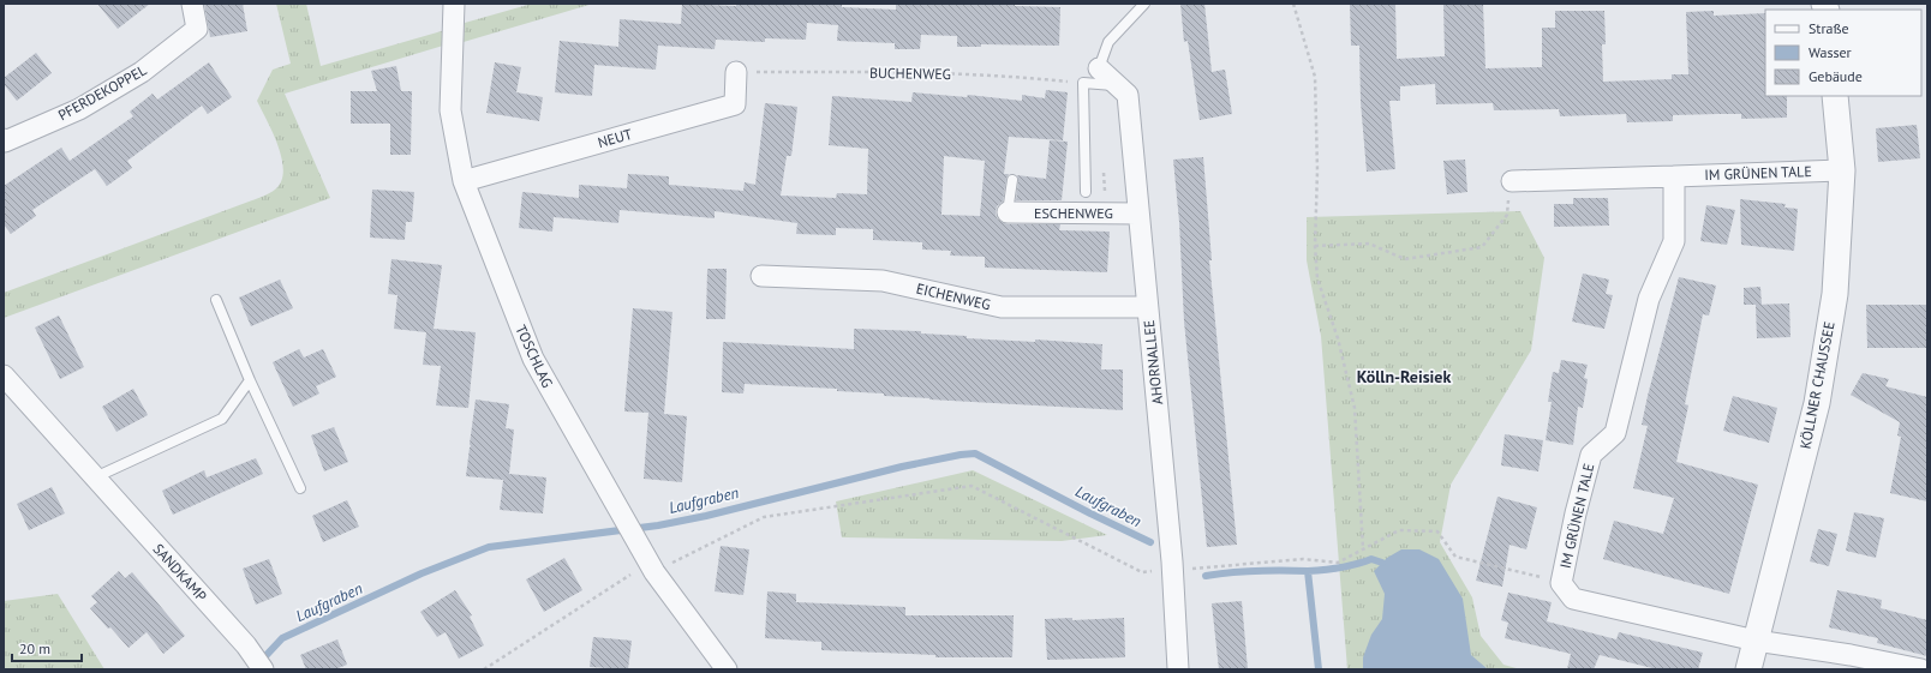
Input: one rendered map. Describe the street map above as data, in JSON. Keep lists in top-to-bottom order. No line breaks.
{"streets":{"street":["PFERDEKOPPEL","NEUT","IM GRÜNEN TALE","ESCHENWEG","EICHENWEG","TOSCHLAG","AHORNALLEE","KÖLLNER CHAUSSEE","SANDKAMP"],"path":["BUCHENWEG"]},"crossings":[["BUCHENWEG","NEUT"],["NEUT","TOSCHLAG"],["IM GRÜNEN TALE","KÖLLNER CHAUSSEE"],["ESCHENWEG","AHORNALLEE"],["EICHENWEG","AHORNALLEE"]],"districts":["Kölln-Reisiek"],"water":["Laufgraben"],"legend":["Straße","Wasser","Gebäude"],"scale_bar":"20 m"}
